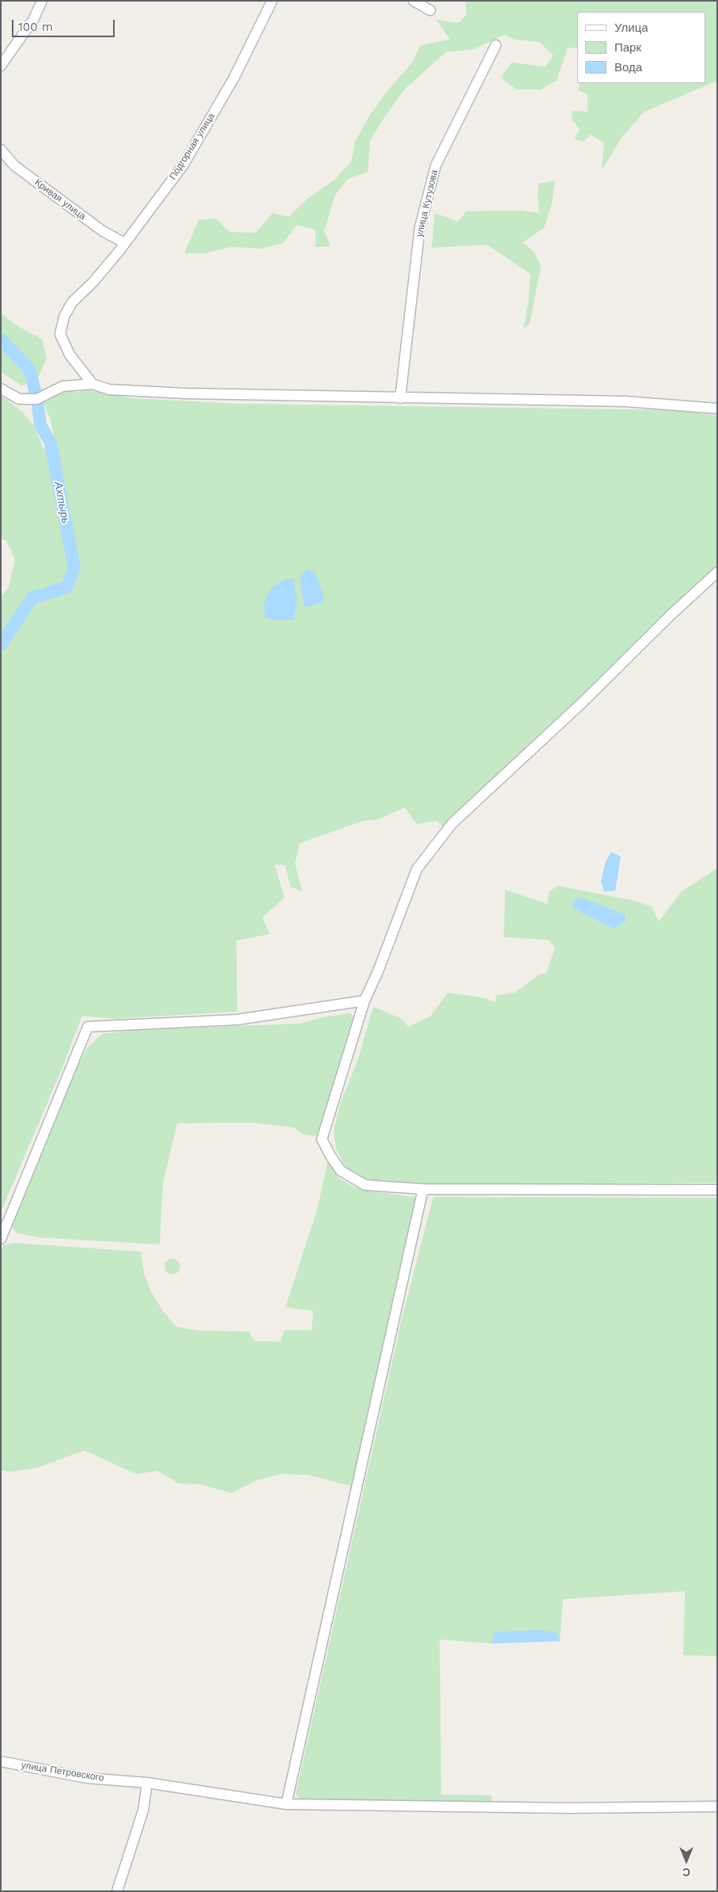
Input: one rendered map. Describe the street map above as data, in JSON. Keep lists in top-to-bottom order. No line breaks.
{"streets":{"street":["Подгорная улица","Кривая улица","улица Кутузова","улица Петровского"]},"crossings":[["Подгорная улица","Кривая улица"]],"water":["Ахтырь"],"legend":["Улица","Парк","Вода"],"scale_bar":"100 m","north":"bottom"}
